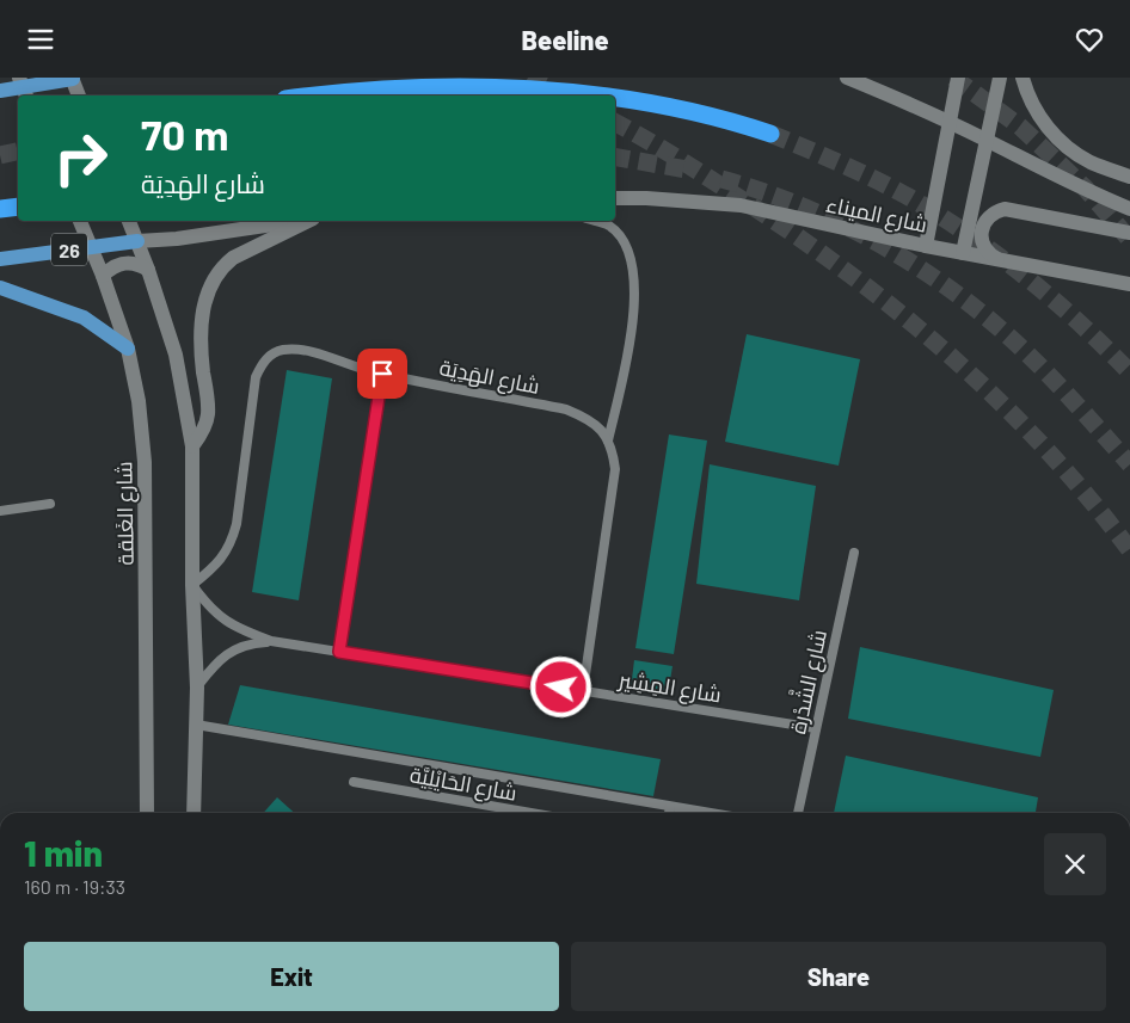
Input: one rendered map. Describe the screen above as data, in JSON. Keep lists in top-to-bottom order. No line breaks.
{"streets":{"main road":["26"],"street":["شارع الميناء","شارع الغَلقة"],"lane":["شارع الهَدِيَة","شارع الشَّدْرة","شارع المِشِير","شارع الحَايْلِيَّة"]},"crossings":[["26","شارع الغَلقة"],["شارع الهَدِيَة","شارع المِشِير"],["شارع الشَّدْرة","شارع المِشِير"]],"page":{"header":"Beeline","turn":["70 m","شارع الهَدِيَة"],"heading":["1 min","160 m · 19:33"],"buttons":["Exit","Share"]}}
